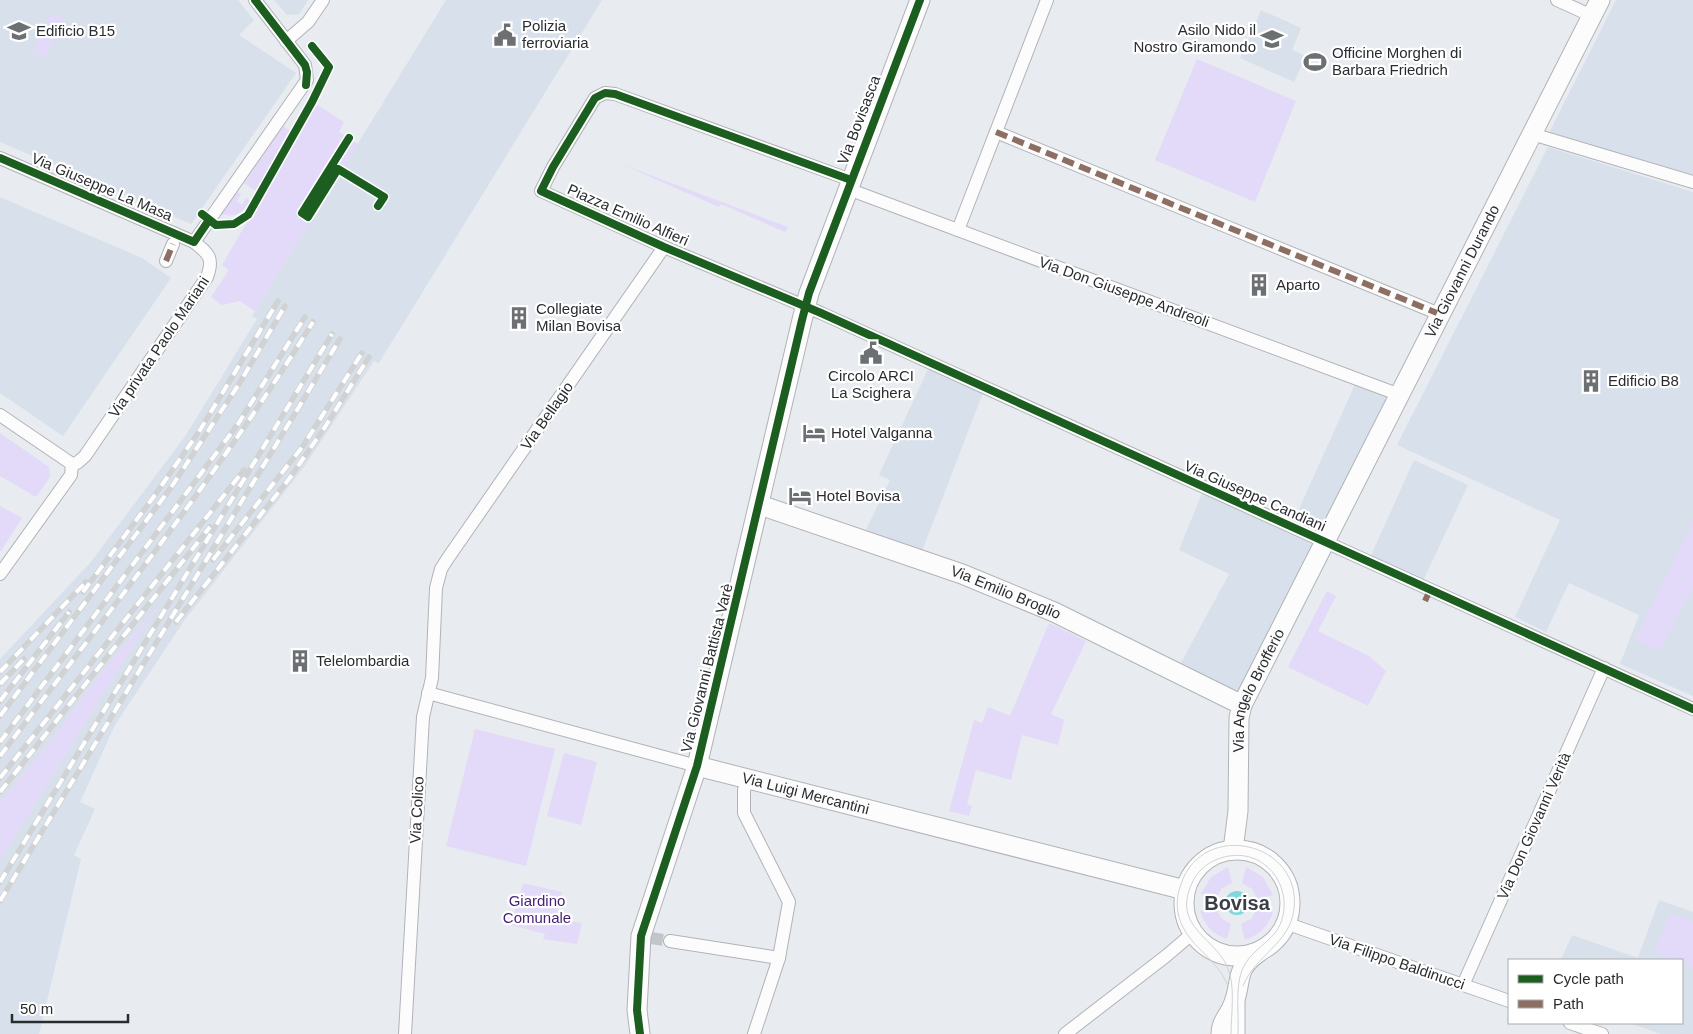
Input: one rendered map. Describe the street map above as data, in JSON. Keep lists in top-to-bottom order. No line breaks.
{"streets":{"street":["Via Bovisasca","Via Giuseppe La Masa","Piazza Emilio Alfieri","Via Giovanni Durando","Via Don Giuseppe Andreoli","Via privata Paolo Mariani","Via Bellagio","Via Giuseppe Candiani","Via Emilio Broglio","Via Giovanni Battista Varè","Via Angelo Brofferio","Via Luigi Mercantini","Via Colico","Via Don Giovanni Verità","Via Filippo Baldinucci"]},"crossings":[["Via Bovisasca","Piazza Emilio Alfieri"],["Via Bovisasca","Via Don Giuseppe Andreoli"],["Via Bovisasca","Via Giuseppe Candiani"],["Via Bovisasca","Via Giovanni Battista Varè"],["Via Giuseppe La Masa","Via privata Paolo Mariani"],["Piazza Emilio Alfieri","Via Don Giuseppe Andreoli"],["Piazza Emilio Alfieri","Via Bellagio"],["Piazza Emilio Alfieri","Via Giuseppe Candiani"],["Piazza Emilio Alfieri","Via Giovanni Battista Varè"],["Via Giovanni Durando","Via Don Giuseppe Andreoli"],["Via Giovanni Durando","Via Giuseppe Candiani"],["Via Giovanni Durando","Via Angelo Brofferio"],["Via Bellagio","Via Colico"],["Via Giuseppe Candiani","Via Giovanni Battista Varè"],["Via Giuseppe Candiani","Via Angelo Brofferio"],["Via Giuseppe Candiani","Via Don Giovanni Verità"],["Via Emilio Broglio","Via Giovanni Battista Varè"],["Via Emilio Broglio","Via Angelo Brofferio"],["Via Giovanni Battista Varè","Via Luigi Mercantini"],["Via Angelo Brofferio","Via Luigi Mercantini"],["Via Angelo Brofferio","Via Filippo Baldinucci"],["Via Luigi Mercantini","Via Colico"],["Via Luigi Mercantini","Via Filippo Baldinucci"],["Via Don Giovanni Verità","Via Filippo Baldinucci"]],"districts":["Bovisa"],"parks":["Giardino Comunale"],"places":{"school or university":["Edificio B15","Asilo Nido il Nostro Giramondo"],"public building":["Polizia ferroviaria","Circolo ARCI La Scighera"],"sports":["Officine Morghen di Barbara Friedrich"],"building":["Aparto","Collegiate Milan Bovisa","Edificio B8","Telelombardia"],"hotel":["Hotel Valganna","Hotel Bovisa"]},"legend":["Cycle path","Path"],"scale_bar":"50 m"}
